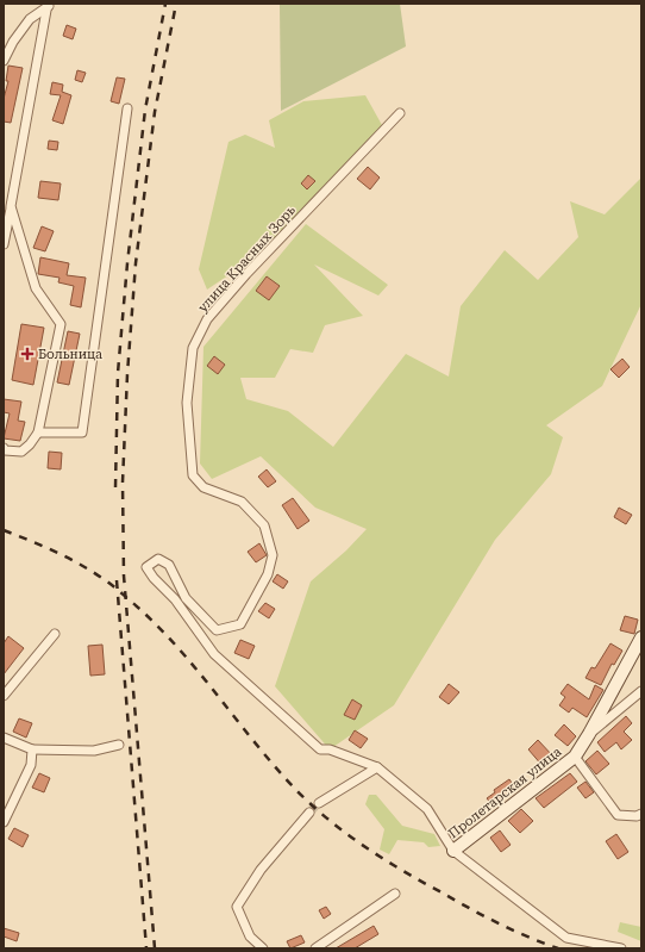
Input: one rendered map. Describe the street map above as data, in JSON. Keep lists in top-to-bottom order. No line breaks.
{"streets":{"street":["улица Красных Зорь","Пролетарская улица"]},"places":{"health":["Больница"]}}
